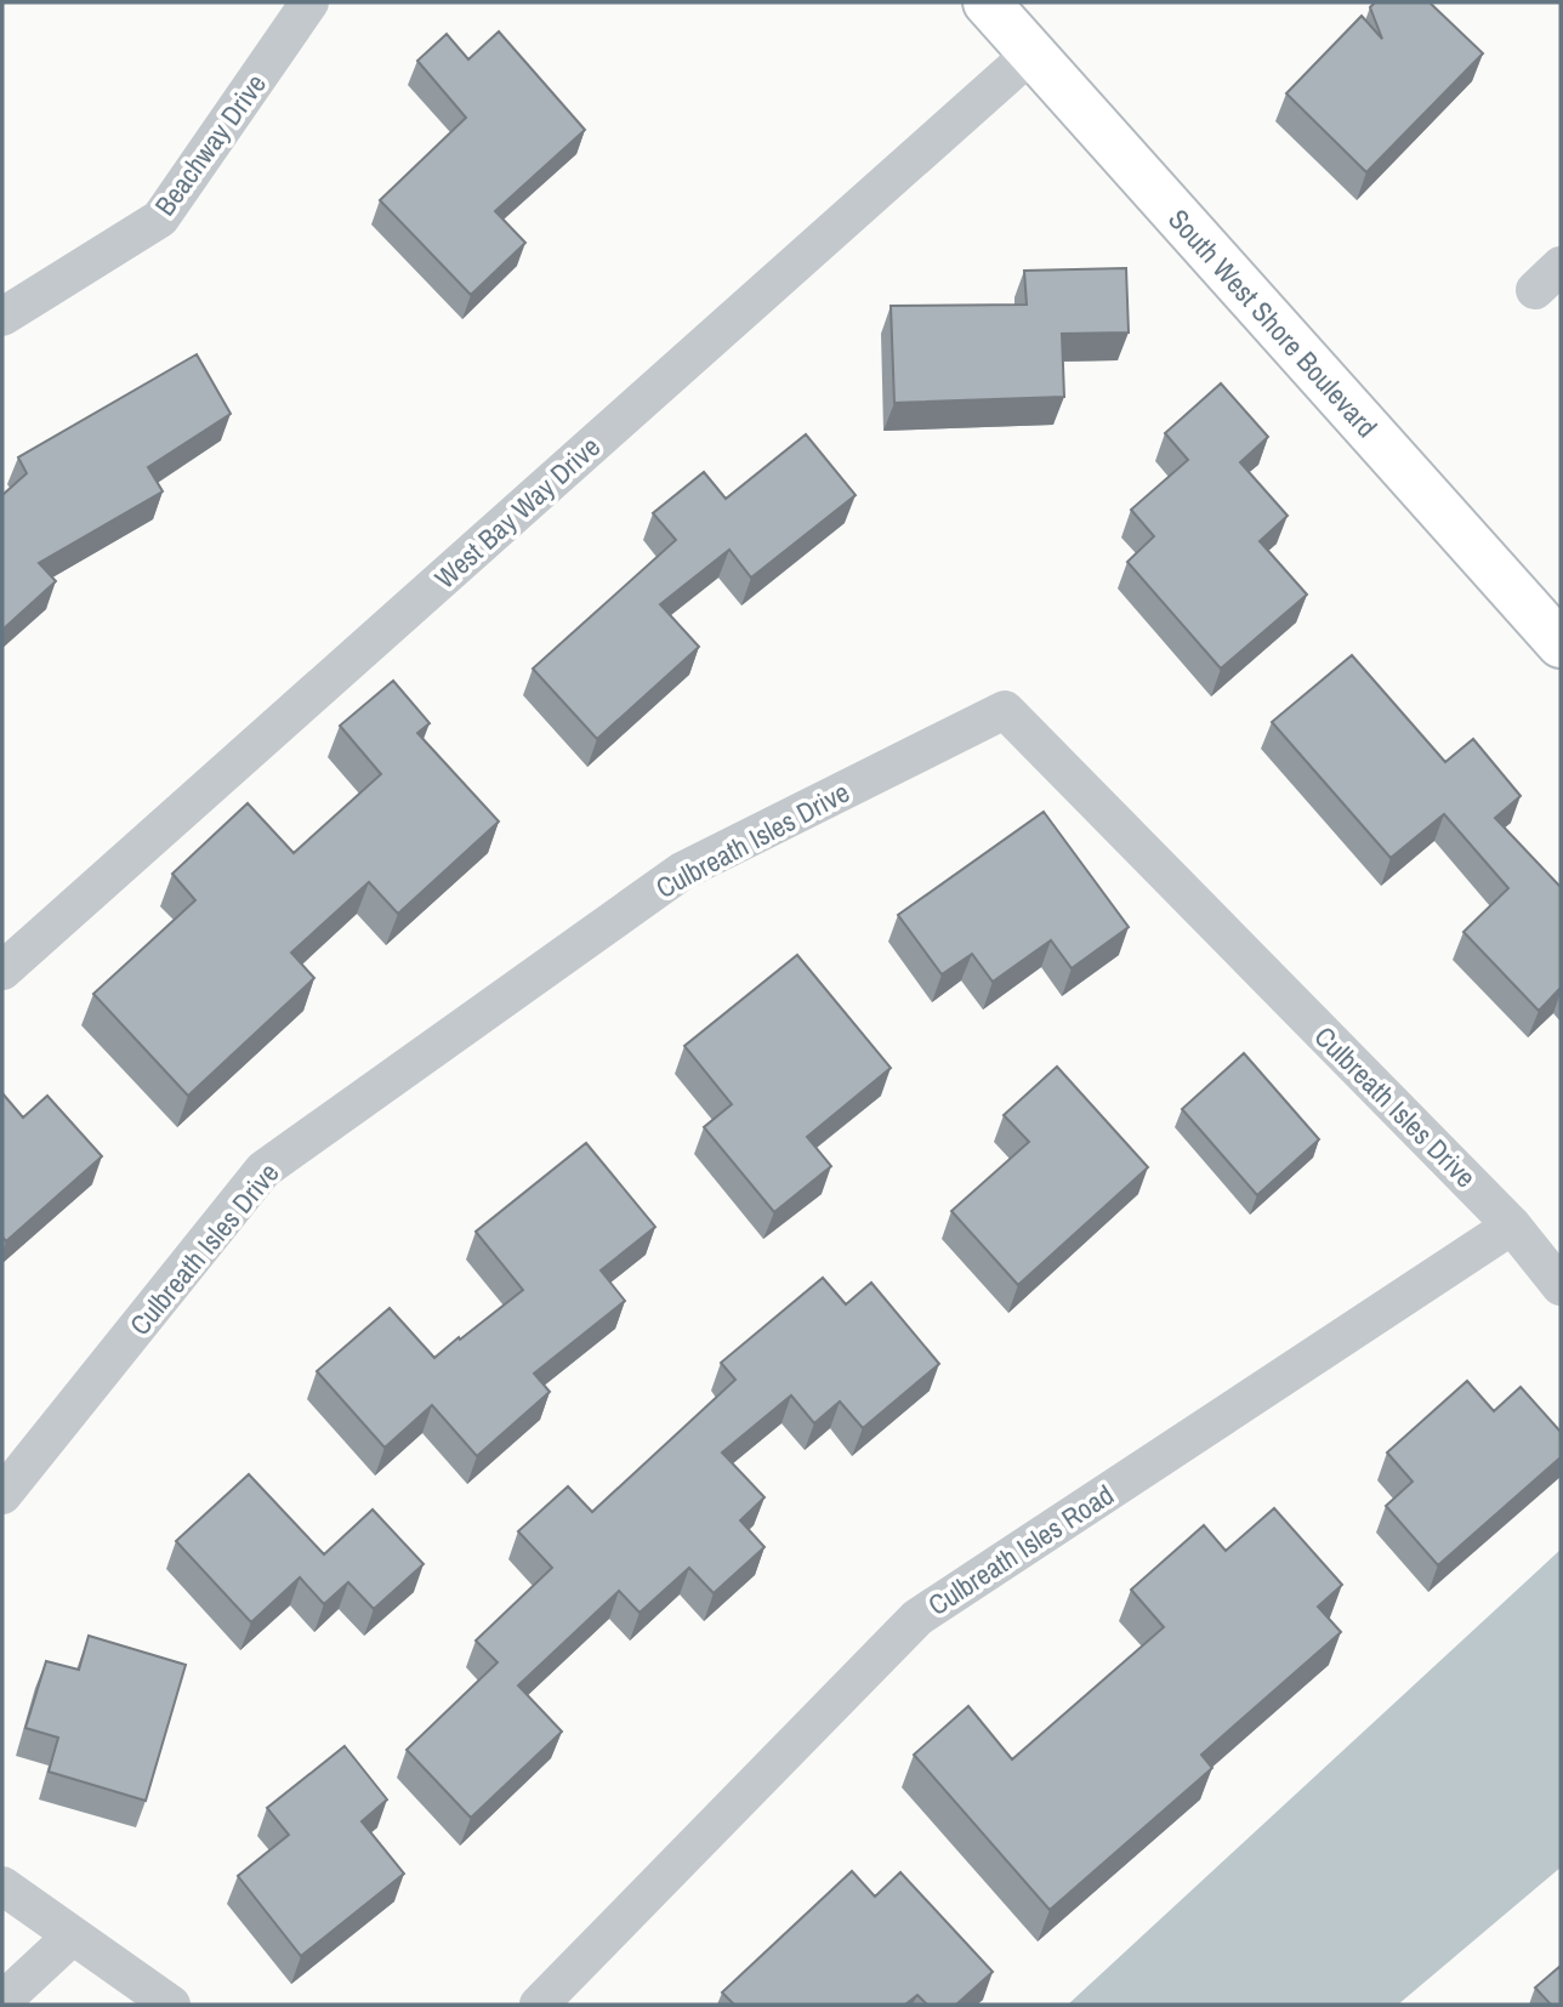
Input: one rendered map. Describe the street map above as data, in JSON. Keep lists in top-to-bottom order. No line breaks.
{"streets":{"street":["Beachway Drive","South West Shore Boulevard","West Bay Way Drive","Culbreath Isles Drive","Culbreath Isles Road"]},"crossings":[["South West Shore Boulevard","West Bay Way Drive"],["Culbreath Isles Drive","Culbreath Isles Road"]]}
